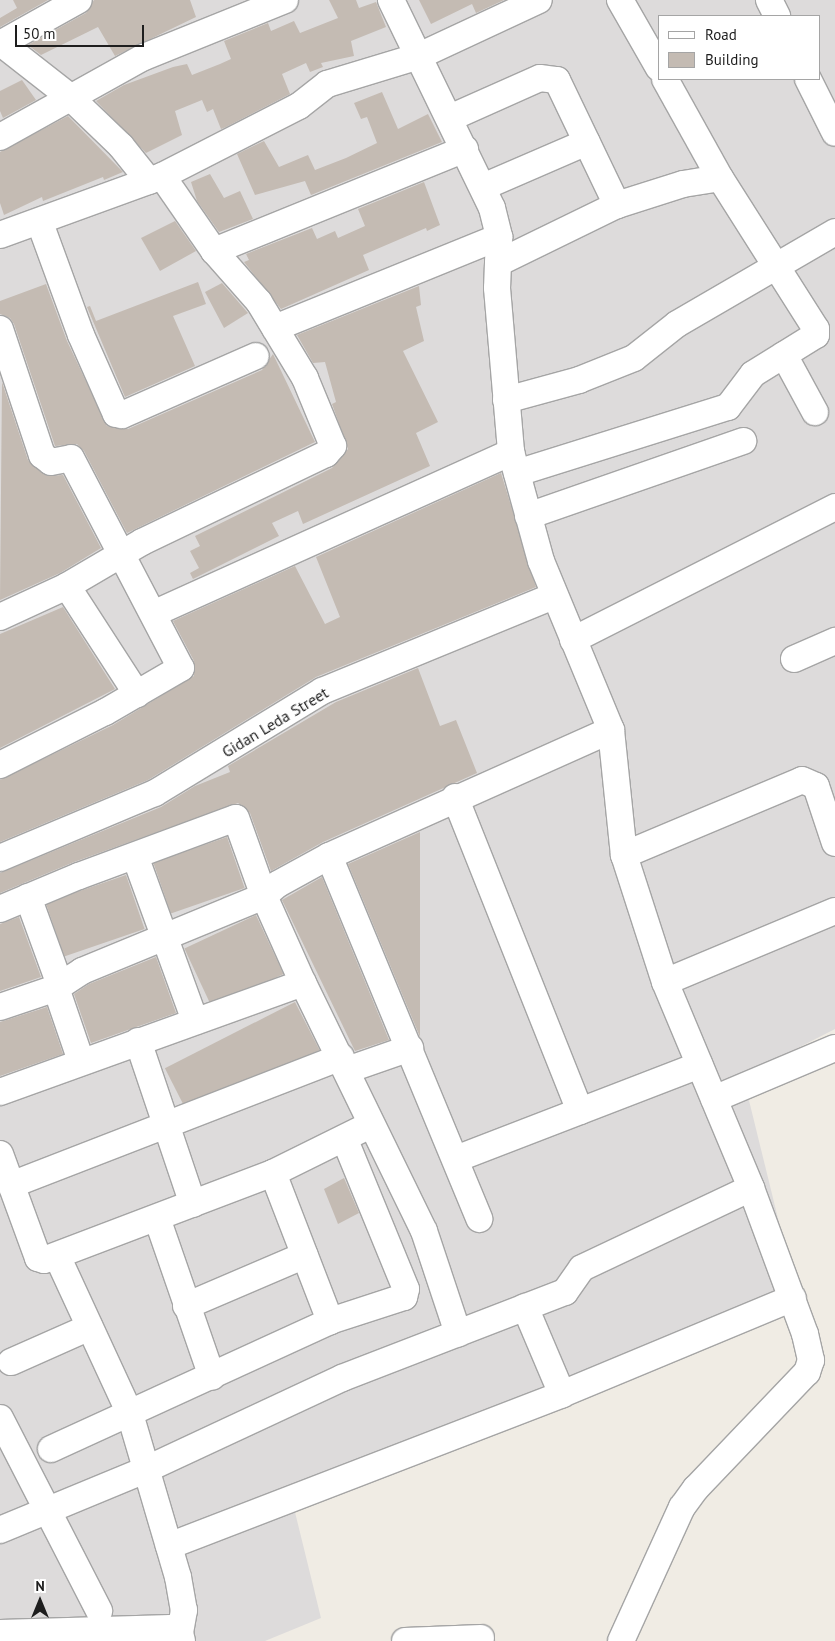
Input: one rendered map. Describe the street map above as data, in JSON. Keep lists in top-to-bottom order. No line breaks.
{"streets":{"street":["Gidan Leda Street"]},"legend":["Road","Building"],"scale_bar":"50 m","north":"top"}
